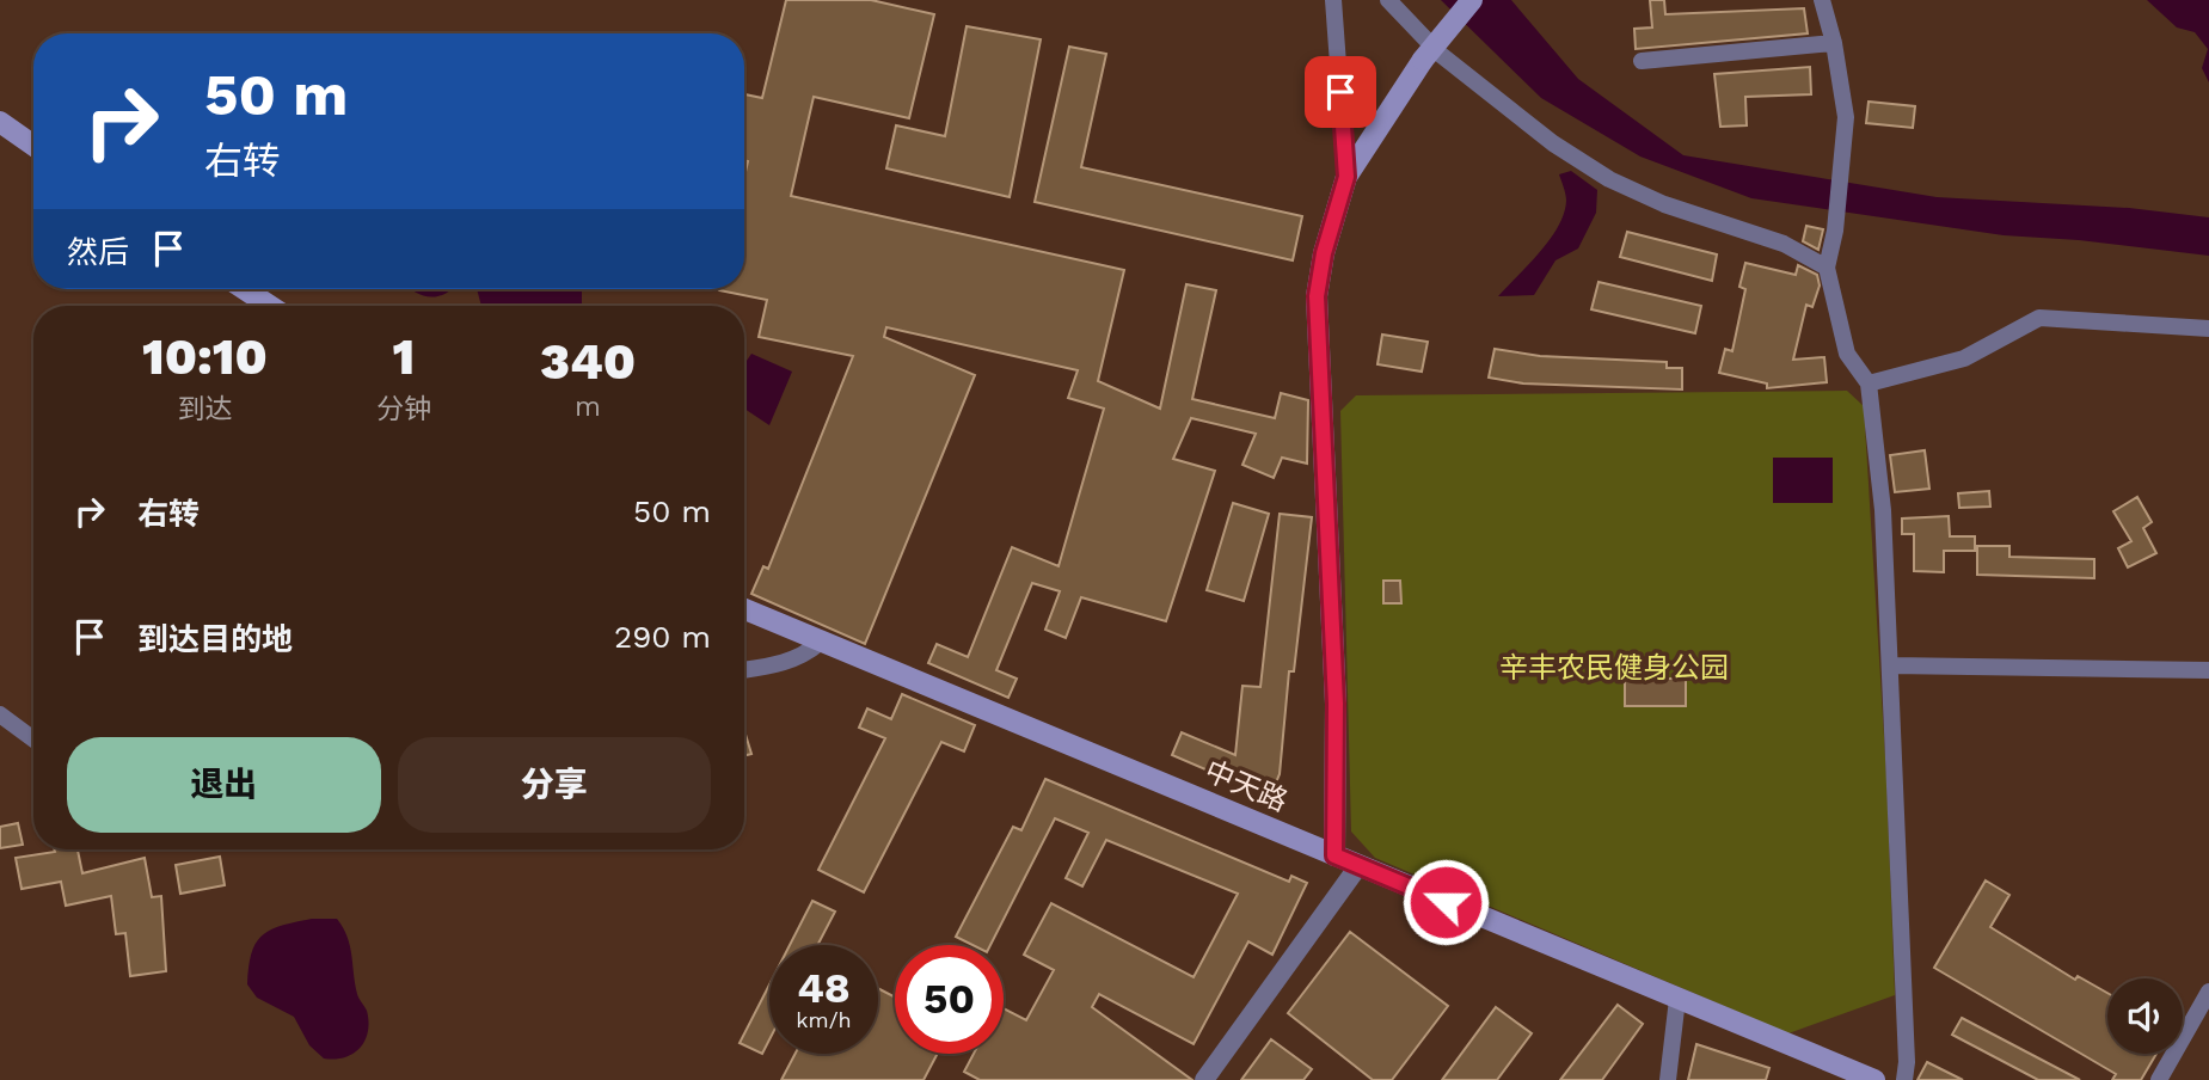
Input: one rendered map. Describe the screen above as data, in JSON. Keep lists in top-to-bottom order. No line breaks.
{"streets":{"main road":["中天路"]},"parks":["辛丰农民健身公园"],"page":{"turn":["50 m","右转"],"then":"然后","eta":["10:10","到达","1","分钟","340","m"],"list":[{"name":"右转","value":"50 m"},{"name":"到达目的地","value":"290 m"}],"buttons":["退出","分享"],"speed":"48 km/h","limit":"50"}}
